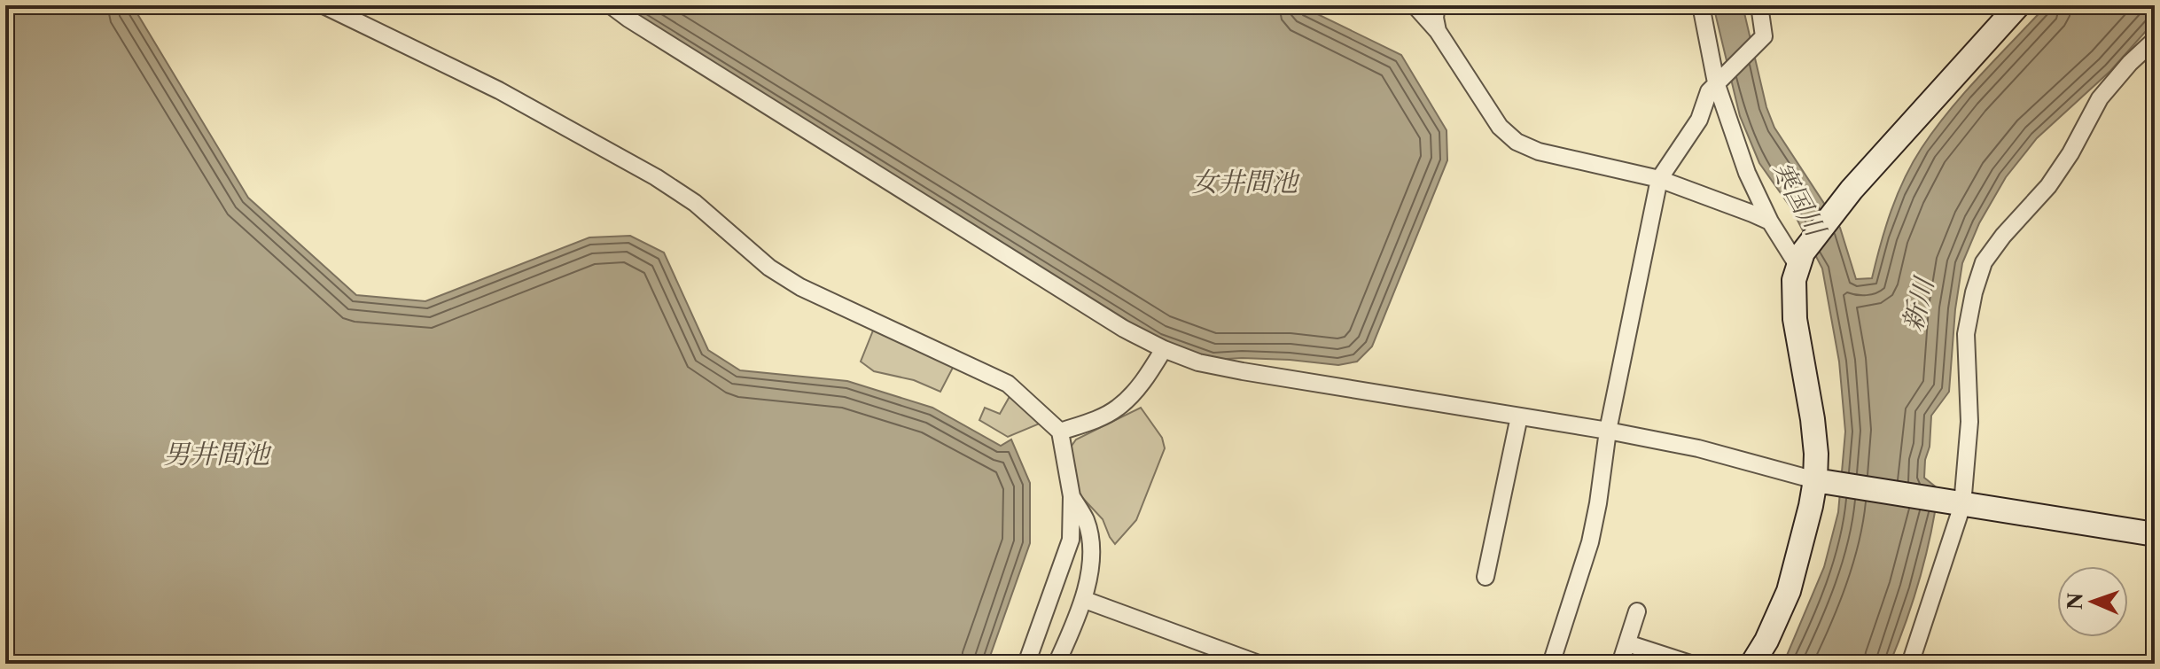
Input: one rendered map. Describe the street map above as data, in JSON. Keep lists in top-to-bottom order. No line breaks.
{"water":["女井間池","寒国川","新川","男井間池"],"north":"left"}
